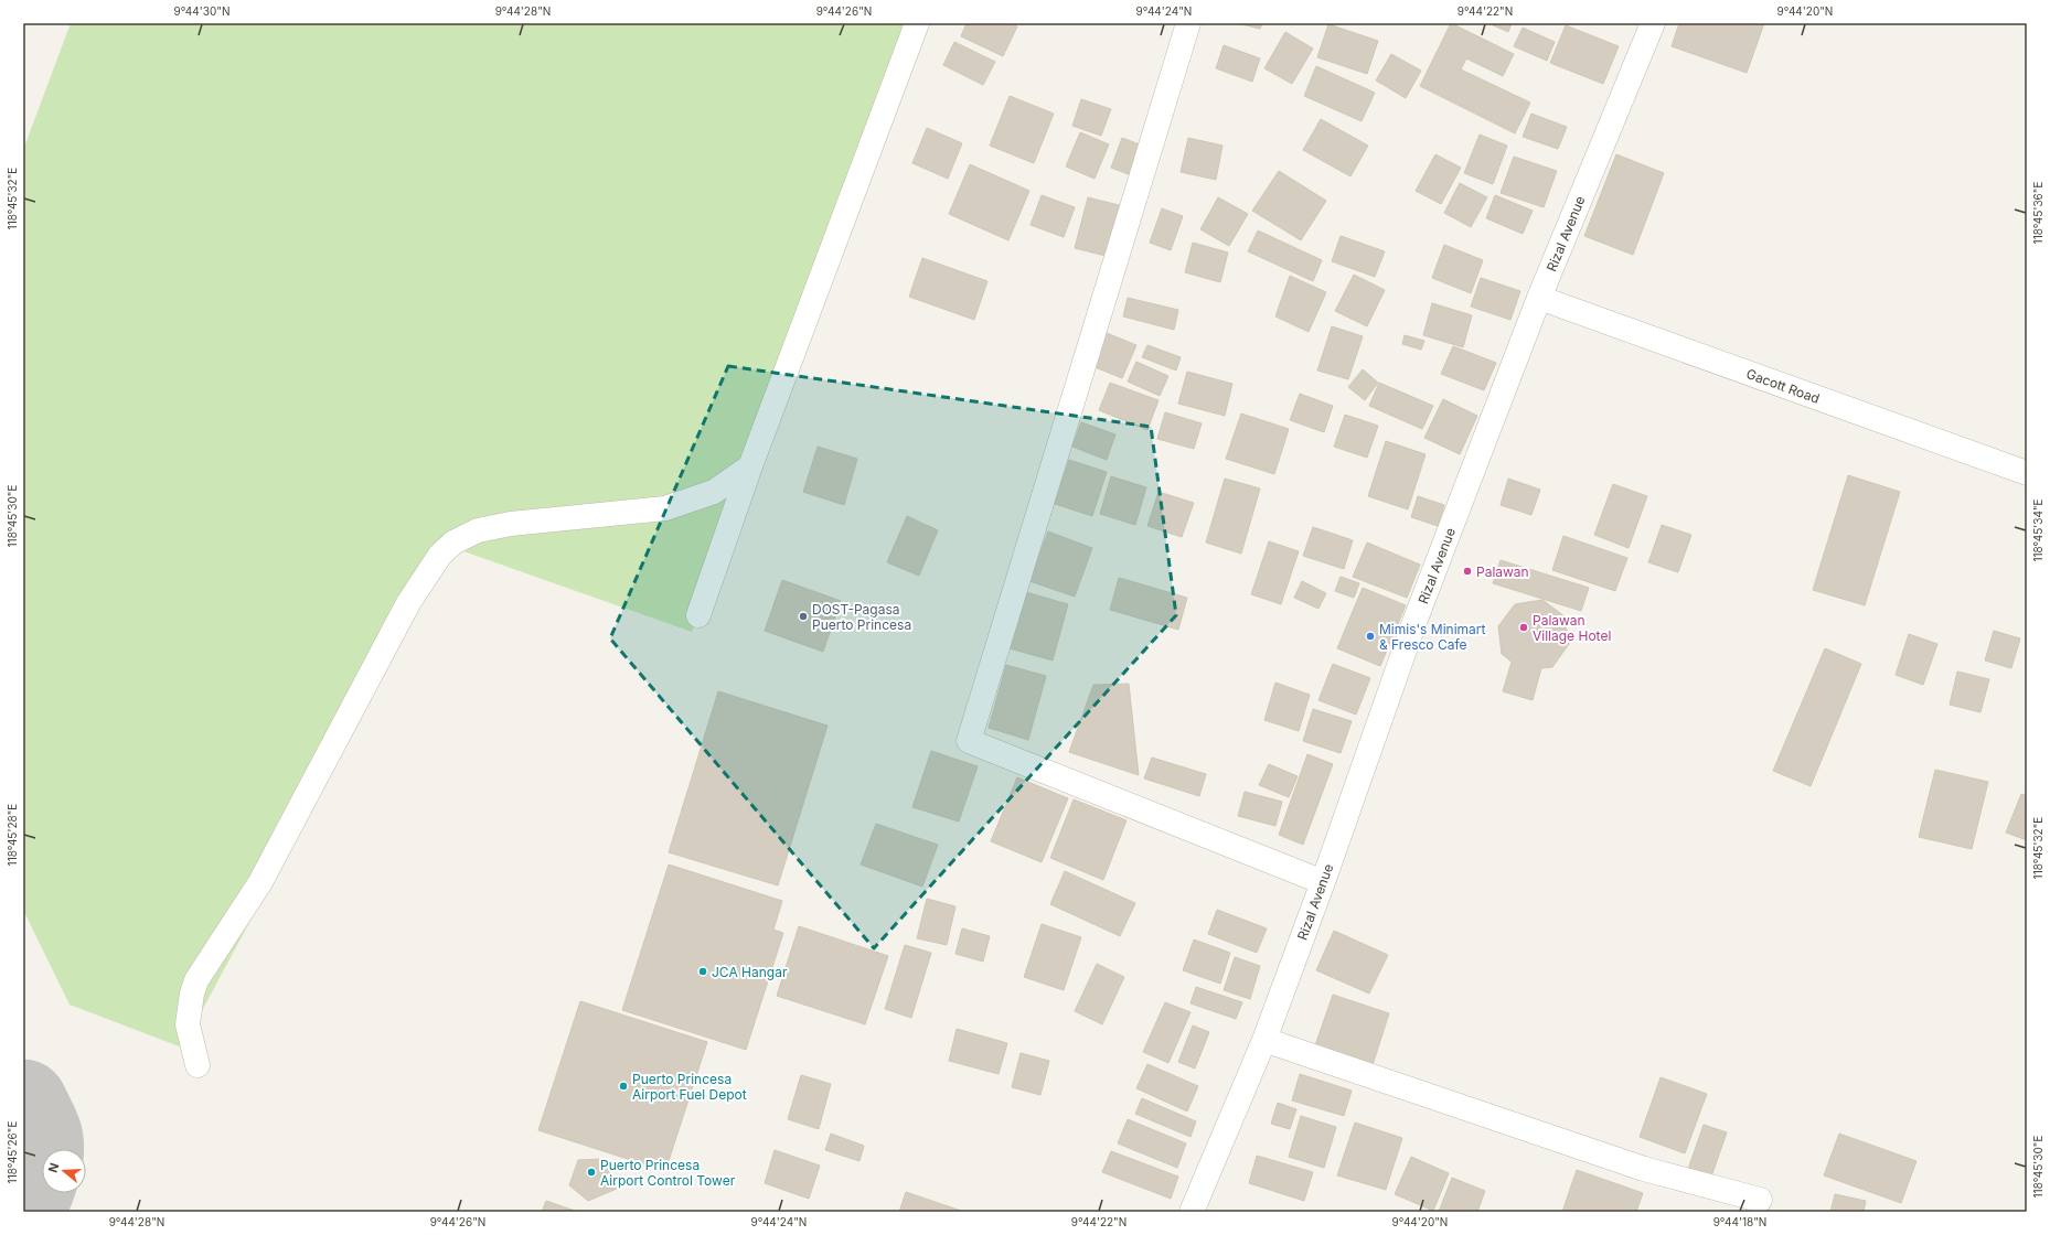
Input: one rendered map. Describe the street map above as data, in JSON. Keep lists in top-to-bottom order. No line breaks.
{"streets":{"street":["Rizal Avenue","Gacott Road"]},"crossings":[["Rizal Avenue","Gacott Road"]],"places":["Palawan","DOST-Pagasa Puerto Princesa","Palawan Village Hotel","Mimis's Minimart & Fresco Cafe","JCA Hangar","Puerto Princesa Airport Fuel Depot","Puerto Princesa Airport Control Tower"],"north":"left","coordinates":["9°44'30\"N","9°44'28\"N","9°44'26\"N","9°44'24\"N","9°44'22\"N","9°44'20\"N","118°45'32\"E","118°45'36\"E","118°45'30\"E","118°45'34\"E","118°45'28\"E","118°45'26\"E","9°44'18\"N"]}
